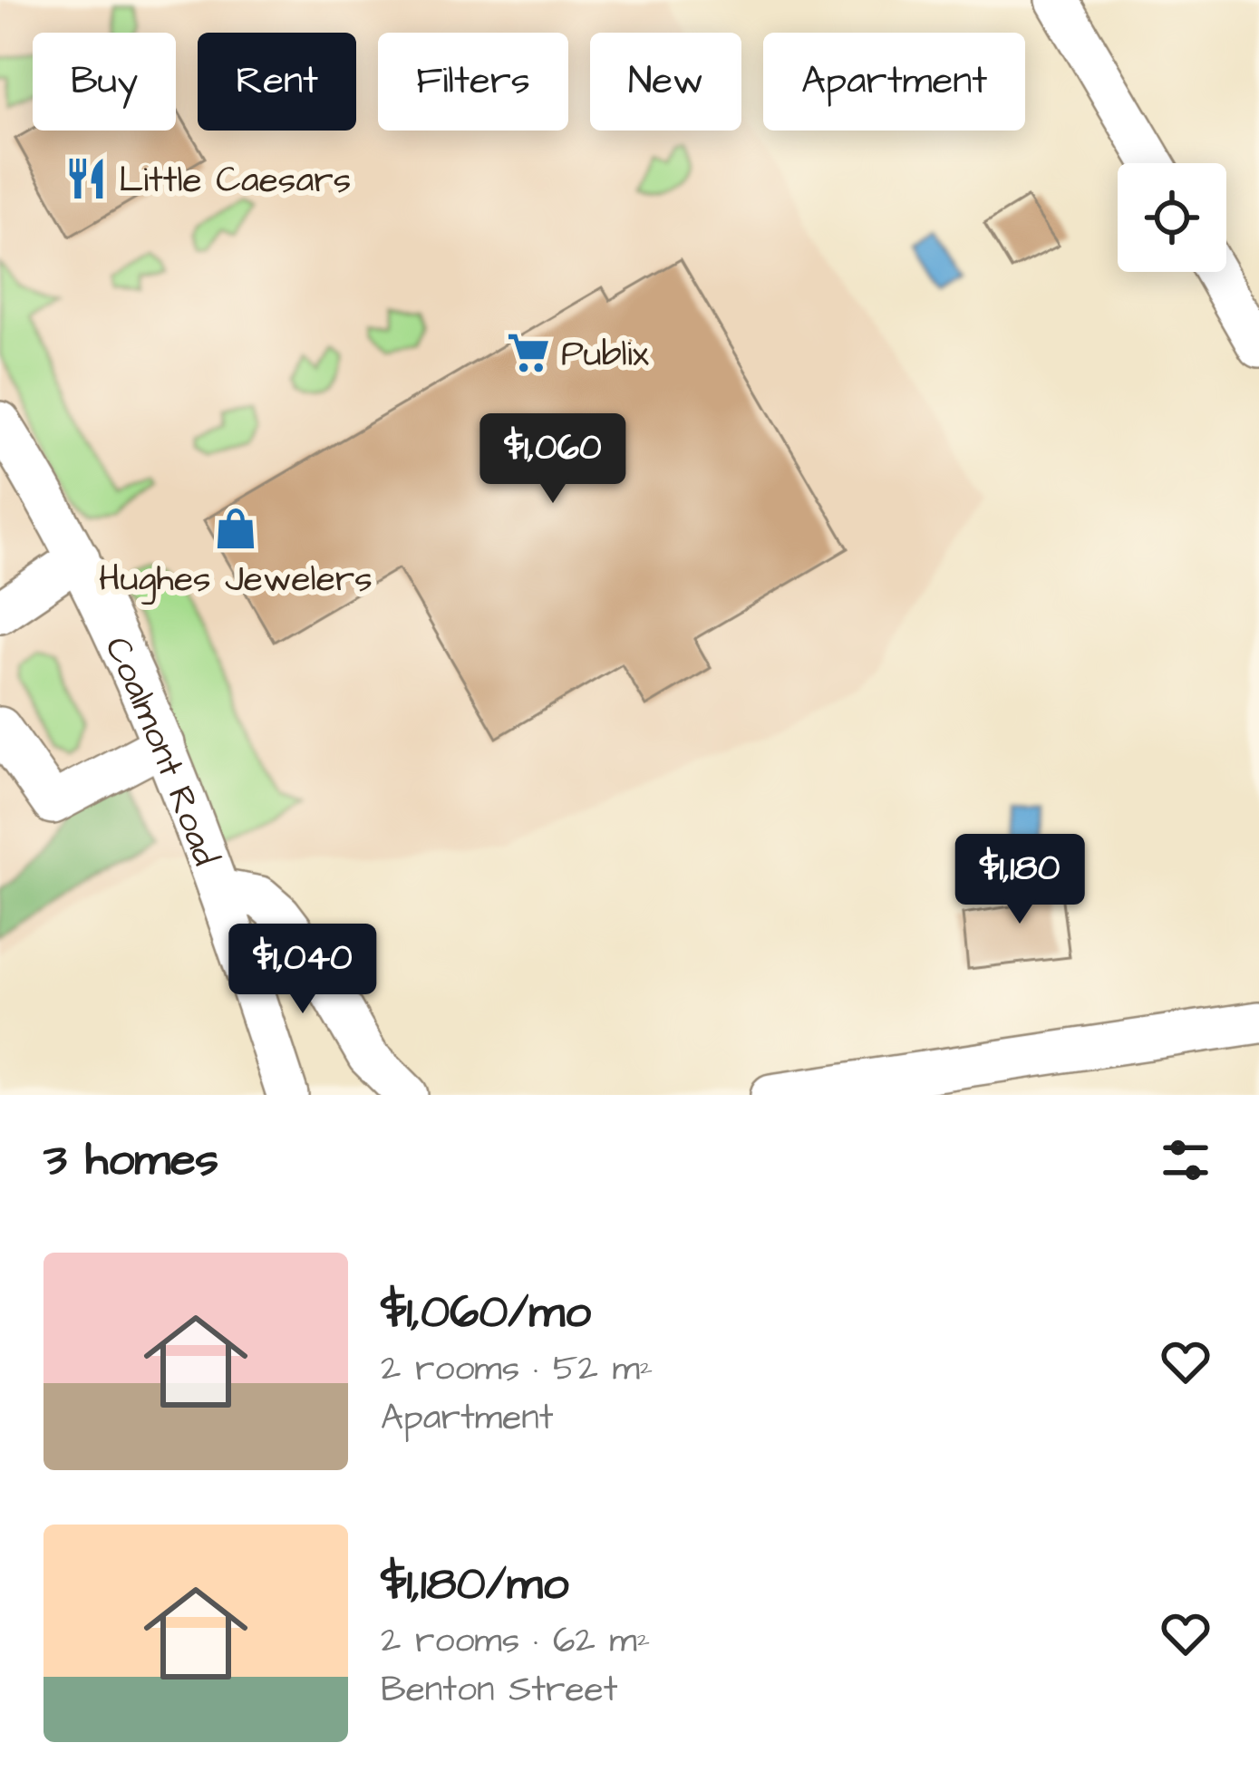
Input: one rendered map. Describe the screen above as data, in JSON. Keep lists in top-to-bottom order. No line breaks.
{"streets":{"street":["Coalmont Road"]},"places":{"restaurant":["Little Caesars"],"supermarket":["Publix"],"shop":["Hughes Jewelers"]},"page":{"chip":["Buy","Rent","Filters","New","Apartment"],"price":["$1,060","$1,180","$1,040"],"heading":"3 homes","list":[{"name":"$1,060/mo","note":"2 rooms · 52 m² · Apartment"},{"name":"$1,180/mo","note":"2 rooms · 62 m² · Benton Street"}]}}
